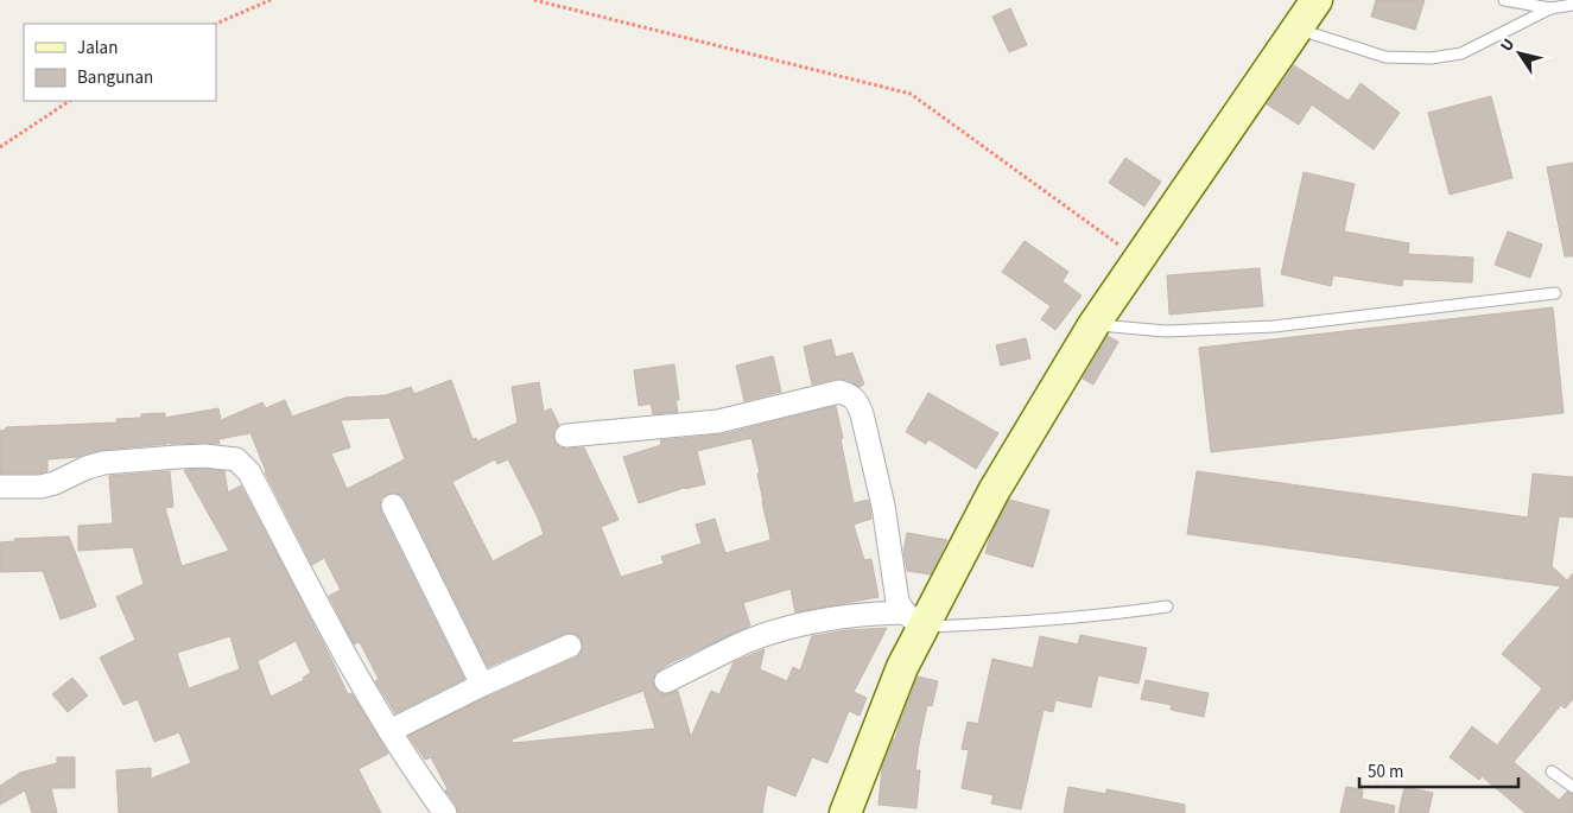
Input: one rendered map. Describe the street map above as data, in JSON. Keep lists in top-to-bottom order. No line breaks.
{"legend":["Jalan","Bangunan"],"scale_bar":"50 m","north":"top left"}
